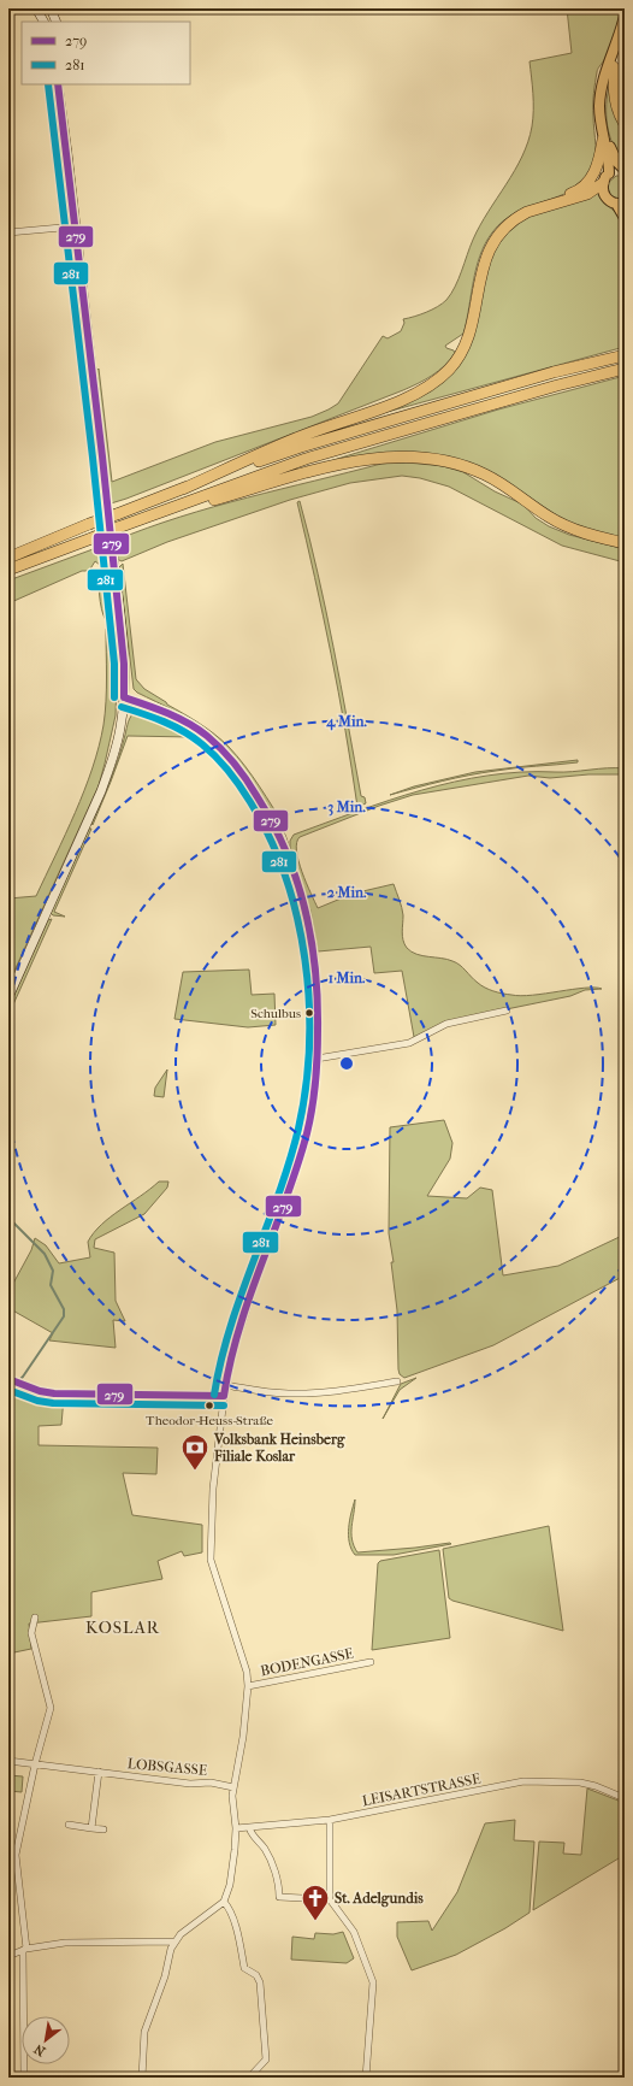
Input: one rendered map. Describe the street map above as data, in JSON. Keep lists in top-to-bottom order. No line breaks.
{"streets":{"street":["BODENGASSE","LOBSGASSE","LEISARTSTRASSE"]},"districts":["KOSLAR"],"places":{"other":["Schulbus","Theodor-Heuss-Straße"],"bank":["Volksbank Heinsberg Filiale Koslar"],"church":["St. Adelgundis"]},"lines":["transit line 279","transit line 281"],"legend":["279","281"],"north":"bottom left","rings":["4 Min.","3 Min.","2 Min.","1 Min."]}
